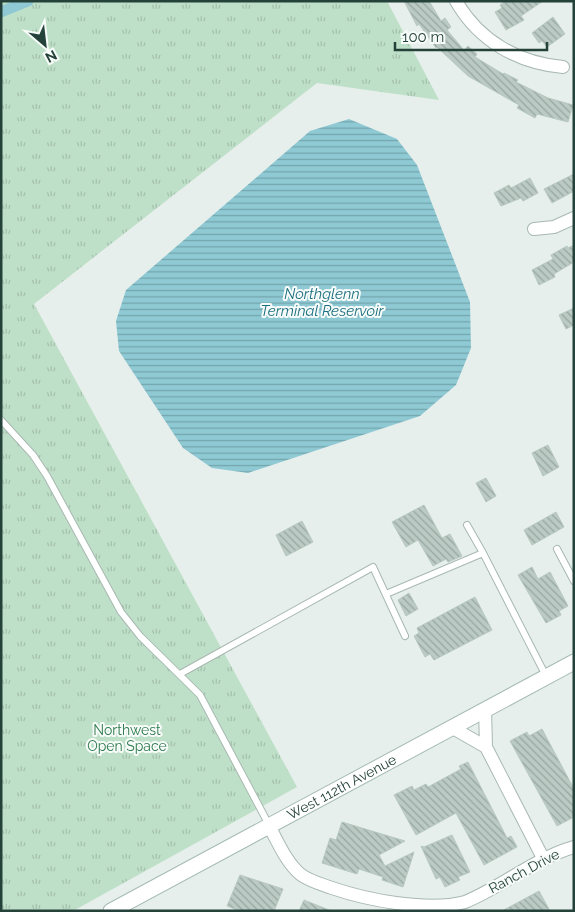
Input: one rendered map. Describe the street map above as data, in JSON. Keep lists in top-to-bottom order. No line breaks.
{"streets":{"main road":["West 112th Avenue"],"street":["Ranch Drive"]},"crossings":[["West 112th Avenue","Ranch Drive"]],"water":["Northglenn Terminal Reservoir"],"parks":["Northwest Open Space"],"scale_bar":"100 m","north":"bottom right"}
